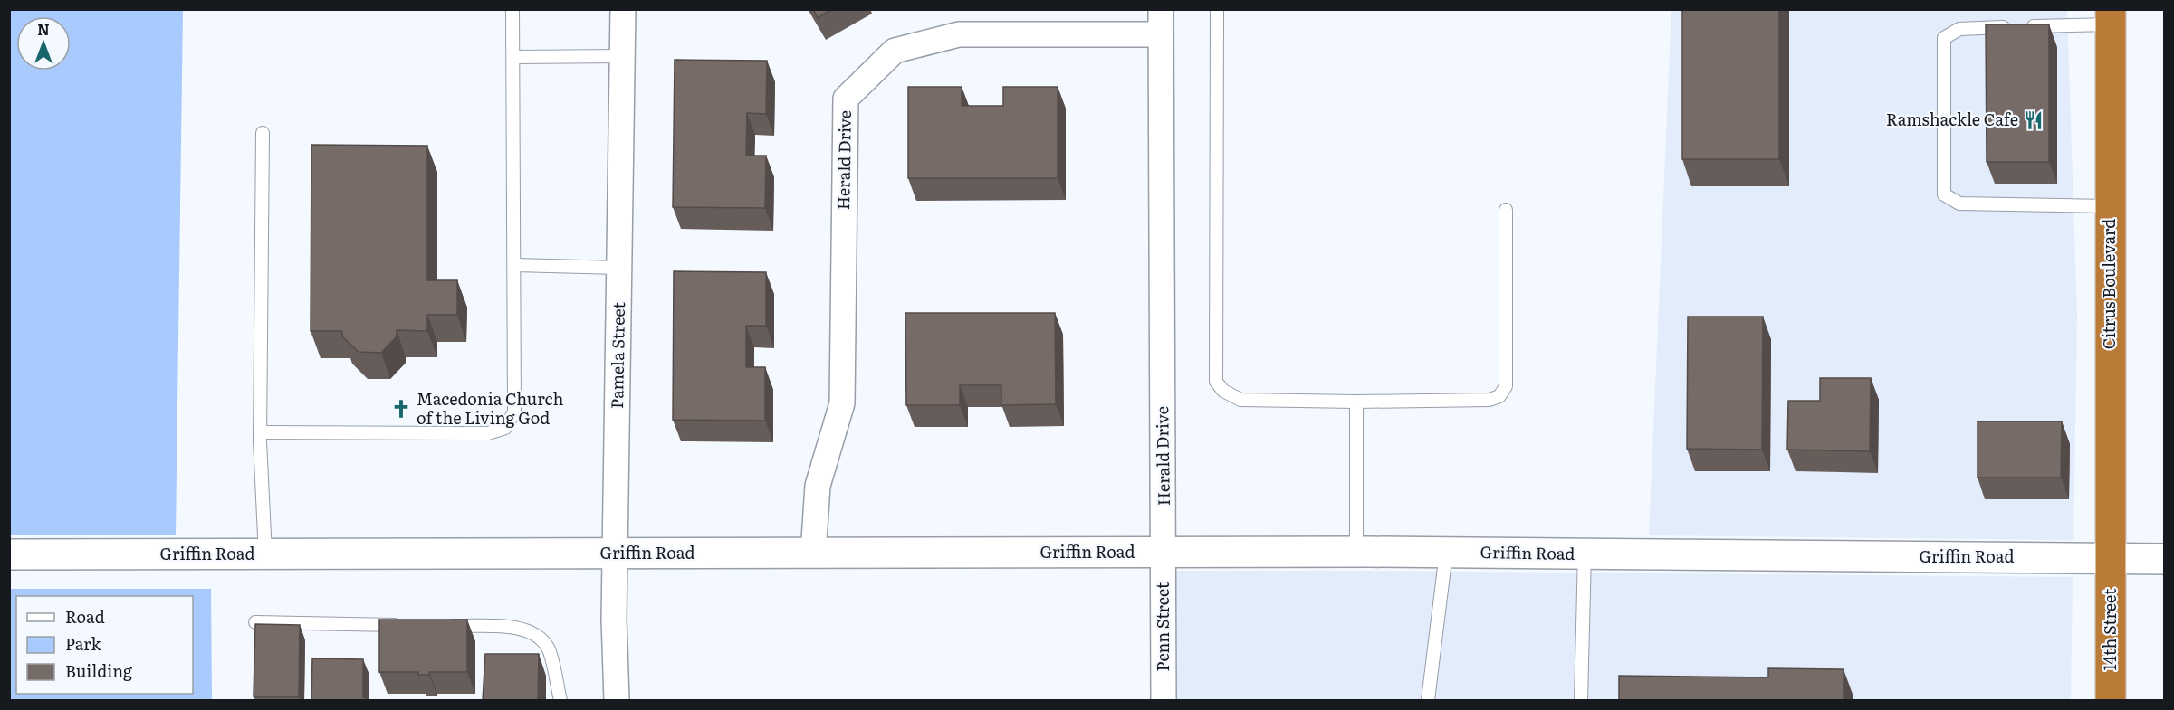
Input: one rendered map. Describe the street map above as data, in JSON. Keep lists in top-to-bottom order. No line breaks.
{"streets":{"highway":["Citrus Boulevard","14th Street"],"street":["Herald Drive","Pamela Street","Griffin Road","Penn Street"]},"crossings":[["Herald Drive","Griffin Road"],["Herald Drive","Penn Street"],["Citrus Boulevard","Griffin Road"],["Citrus Boulevard","14th Street"],["Pamela Street","Griffin Road"],["Griffin Road","Penn Street"],["Griffin Road","14th Street"]],"places":{"restaurant":["Ramshackle Cafe"],"church":["Macedonia Church of the Living God"]},"legend":["Road","Park","Building"],"north":"top"}
